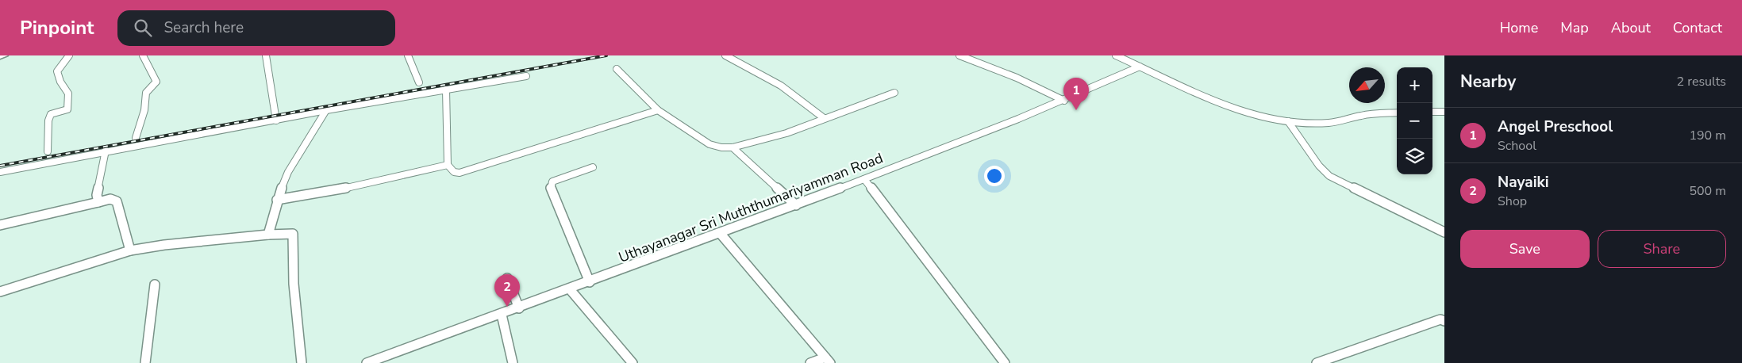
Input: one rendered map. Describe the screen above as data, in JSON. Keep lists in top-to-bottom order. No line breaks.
{"streets":{"street":["Uthayanagar Sri Muththumariyamman Road"]},"north":"bottom left","page":{"header":"Pinpoint","search":"Search here","nav":["Home","Map","About","Contact"],"heading":["Nearby","2 results"],"map_buttons":["+","−"],"pins":["1","2"],"list":[{"mark":"1","name":"Angel Preschool","note":"School","value":"190 m"},{"mark":"2","name":"Nayaiki","note":"Shop","value":"500 m"}],"buttons":["Save","Share"]}}
